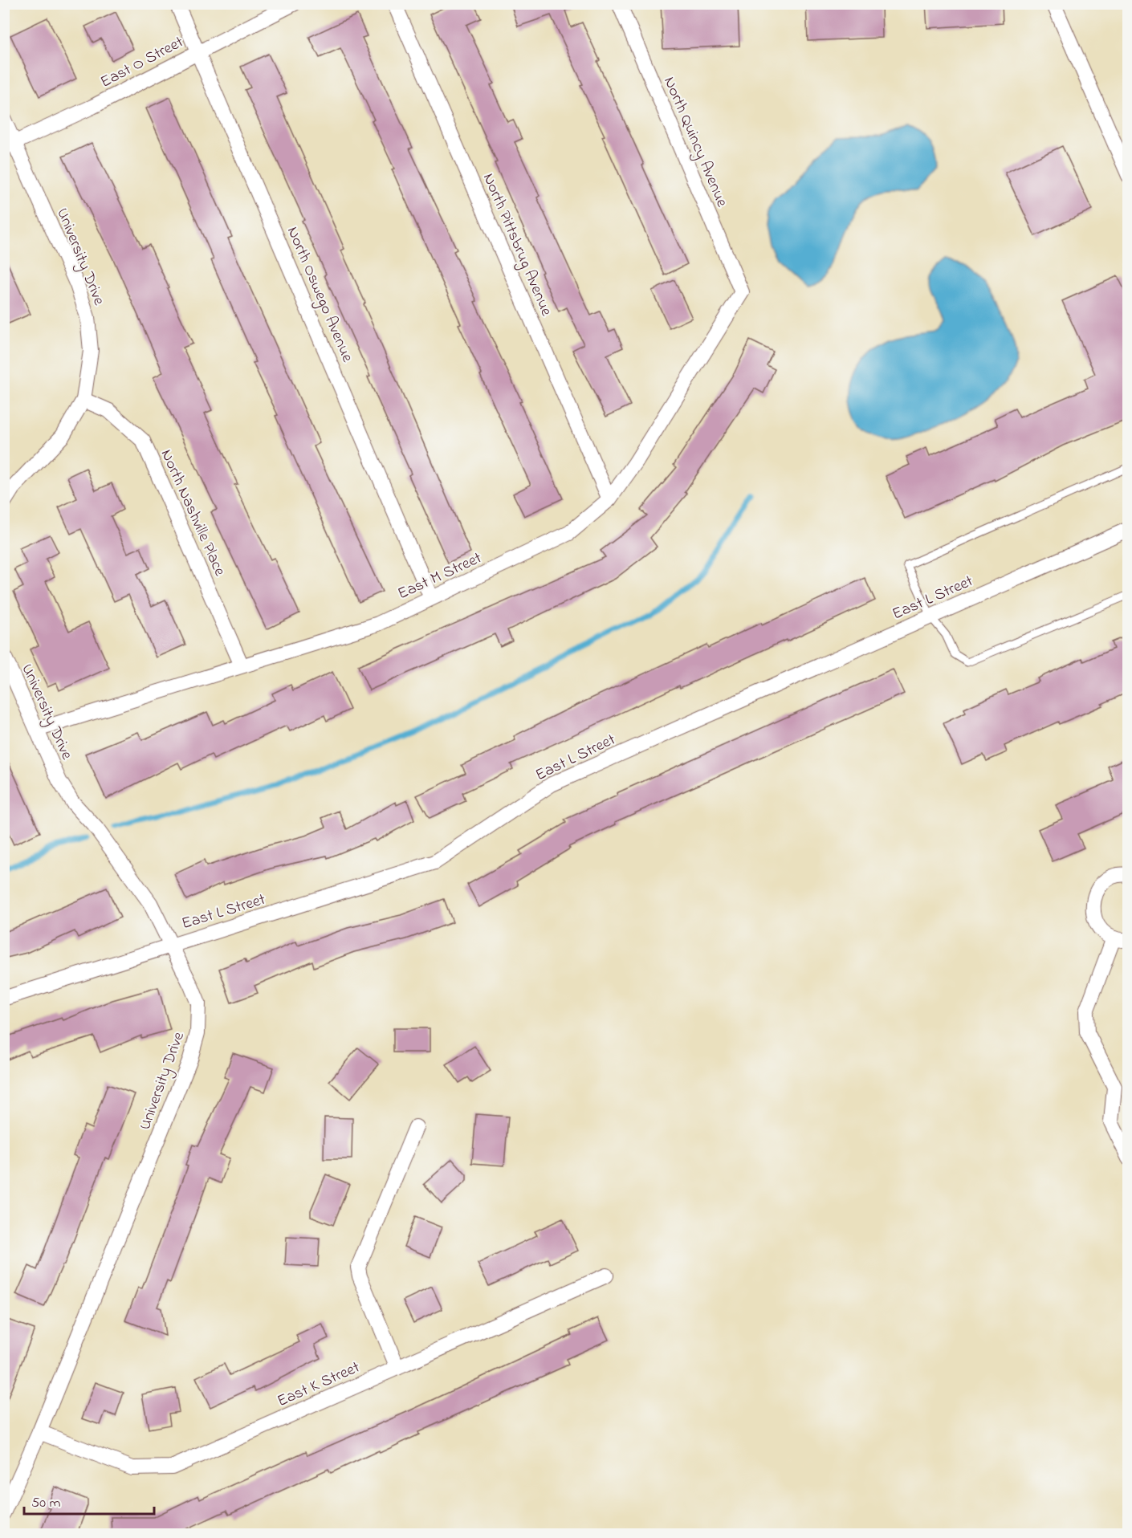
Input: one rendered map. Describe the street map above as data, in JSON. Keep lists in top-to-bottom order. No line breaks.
{"streets":{"street":["East O Street","North Quincy Avenue","North Pittsbrug Avenue","University Drive","North Oswego Avenue","North Nashville Place","East M Street","East L Street","East K Street"]},"crossings":[["East O Street","University Drive"],["East O Street","North Oswego Avenue"],["North Quincy Avenue","East M Street"],["North Pittsbrug Avenue","East M Street"],["University Drive","North Nashville Place"],["University Drive","East M Street"],["University Drive","East L Street"],["University Drive","East K Street"],["North Oswego Avenue","East M Street"],["North Nashville Place","East M Street"]],"scale_bar":"50 m"}
